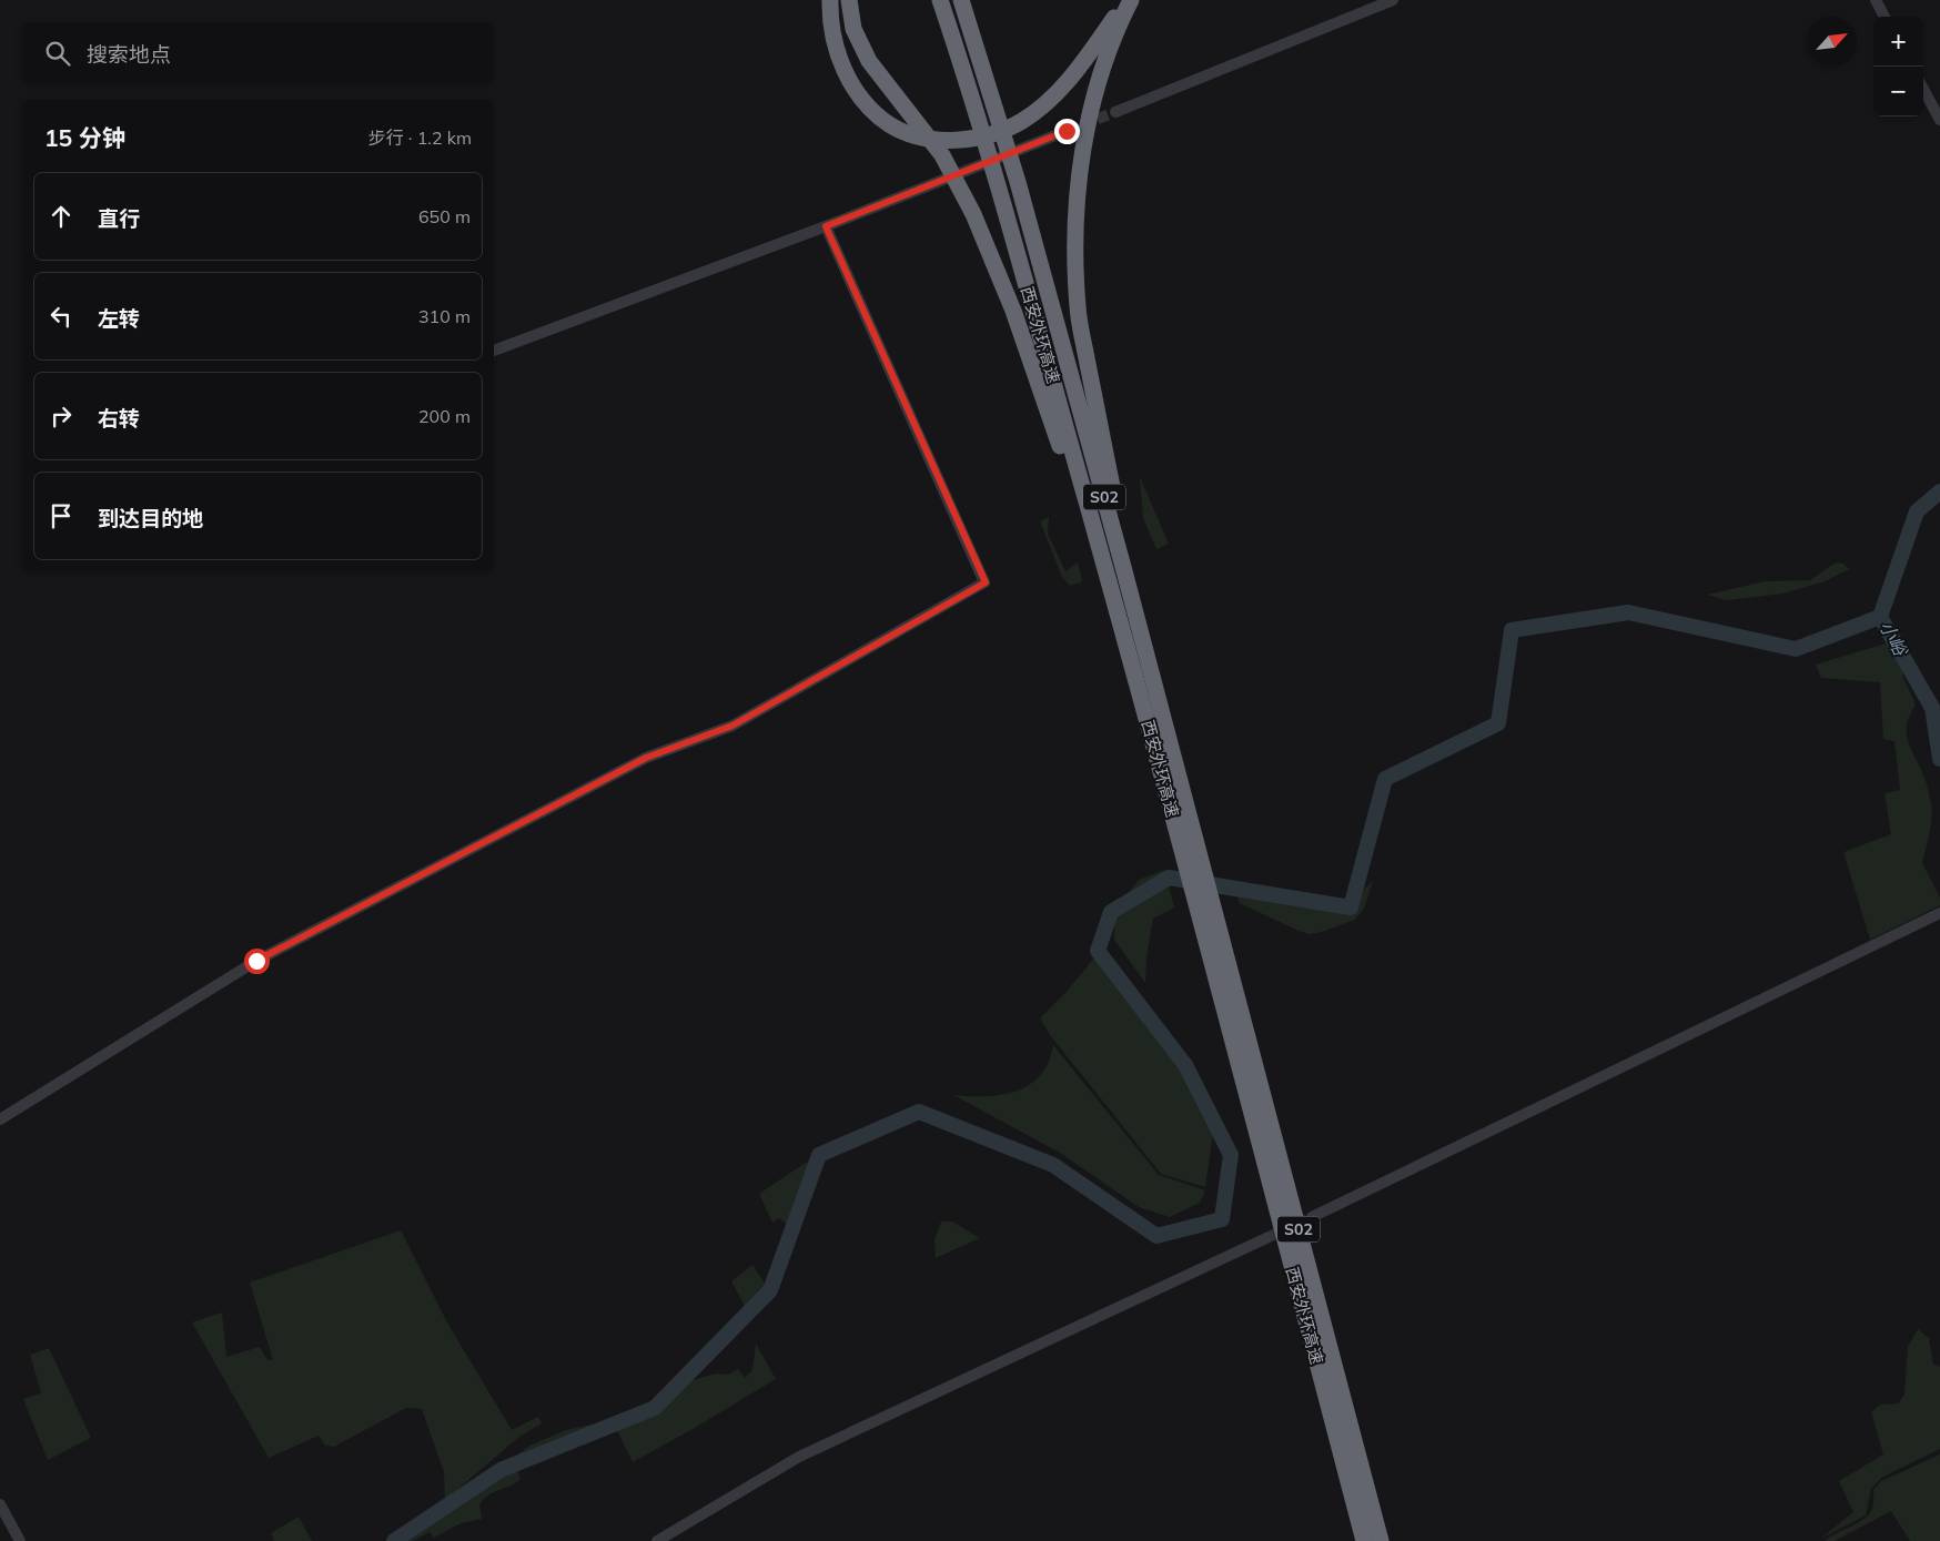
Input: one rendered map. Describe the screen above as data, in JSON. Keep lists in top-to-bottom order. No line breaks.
{"streets":{"highway":["西安外环高速","S02"]},"water":["小峪"],"north":"top right","page":{"map_buttons":["+","−"],"search":"搜索地点","heading":["15 分钟","步行 · 1.2 km"],"list":[["直行","650 m"],["左转","310 m"],["右转","200 m"],"到达目的地"]}}
